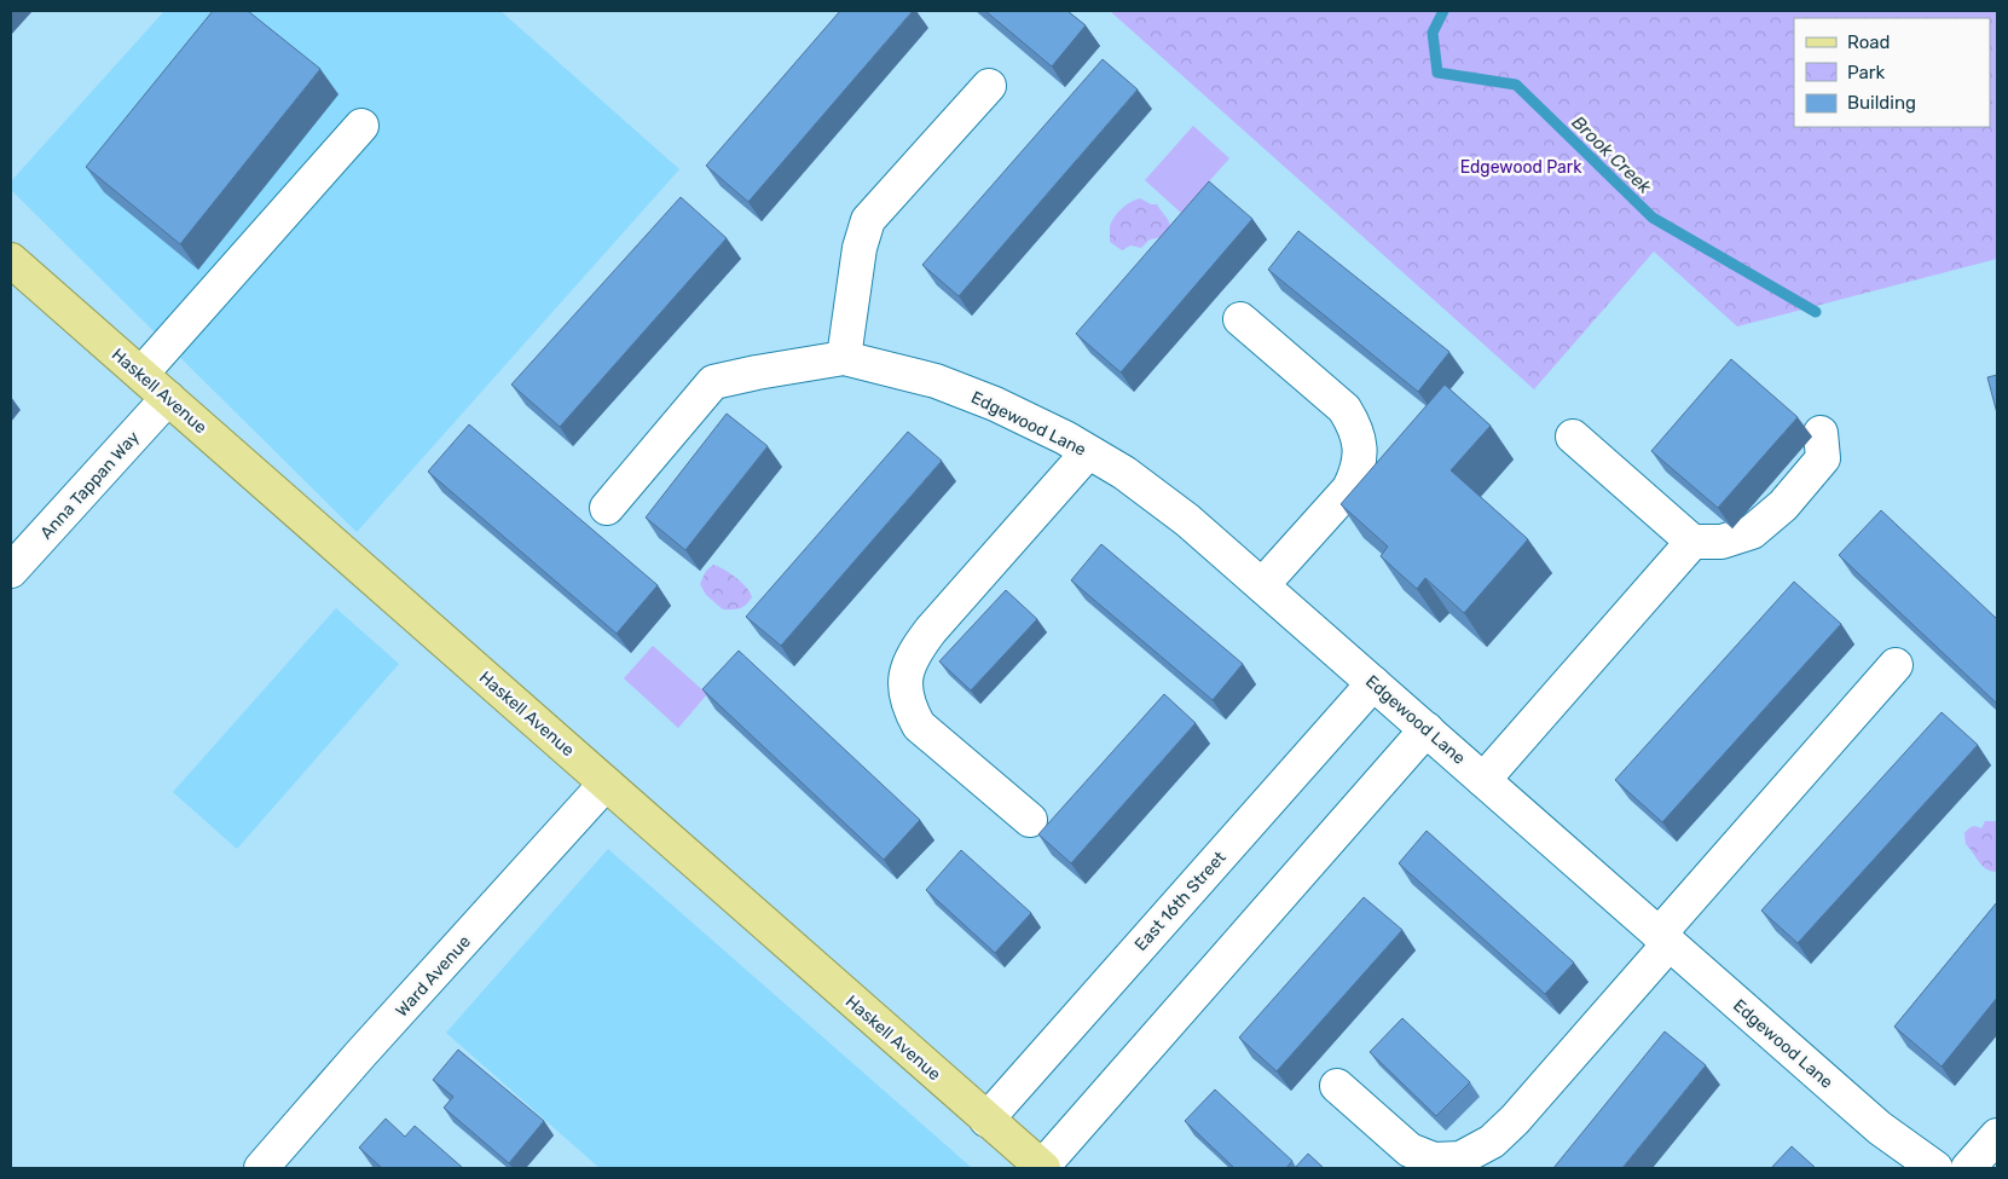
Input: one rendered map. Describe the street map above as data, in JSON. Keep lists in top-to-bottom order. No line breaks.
{"streets":{"main road":["Haskell Avenue"],"street":["Edgewood Lane","Anna Tappan Way","East 16th Street","Ward Avenue"]},"crossings":[["Haskell Avenue","Anna Tappan Way"],["Haskell Avenue","East 16th Street"],["Haskell Avenue","Ward Avenue"],["Edgewood Lane","East 16th Street"]],"water":["Brook Creek"],"parks":["Edgewood Park"],"legend":["Road","Park","Building"]}
